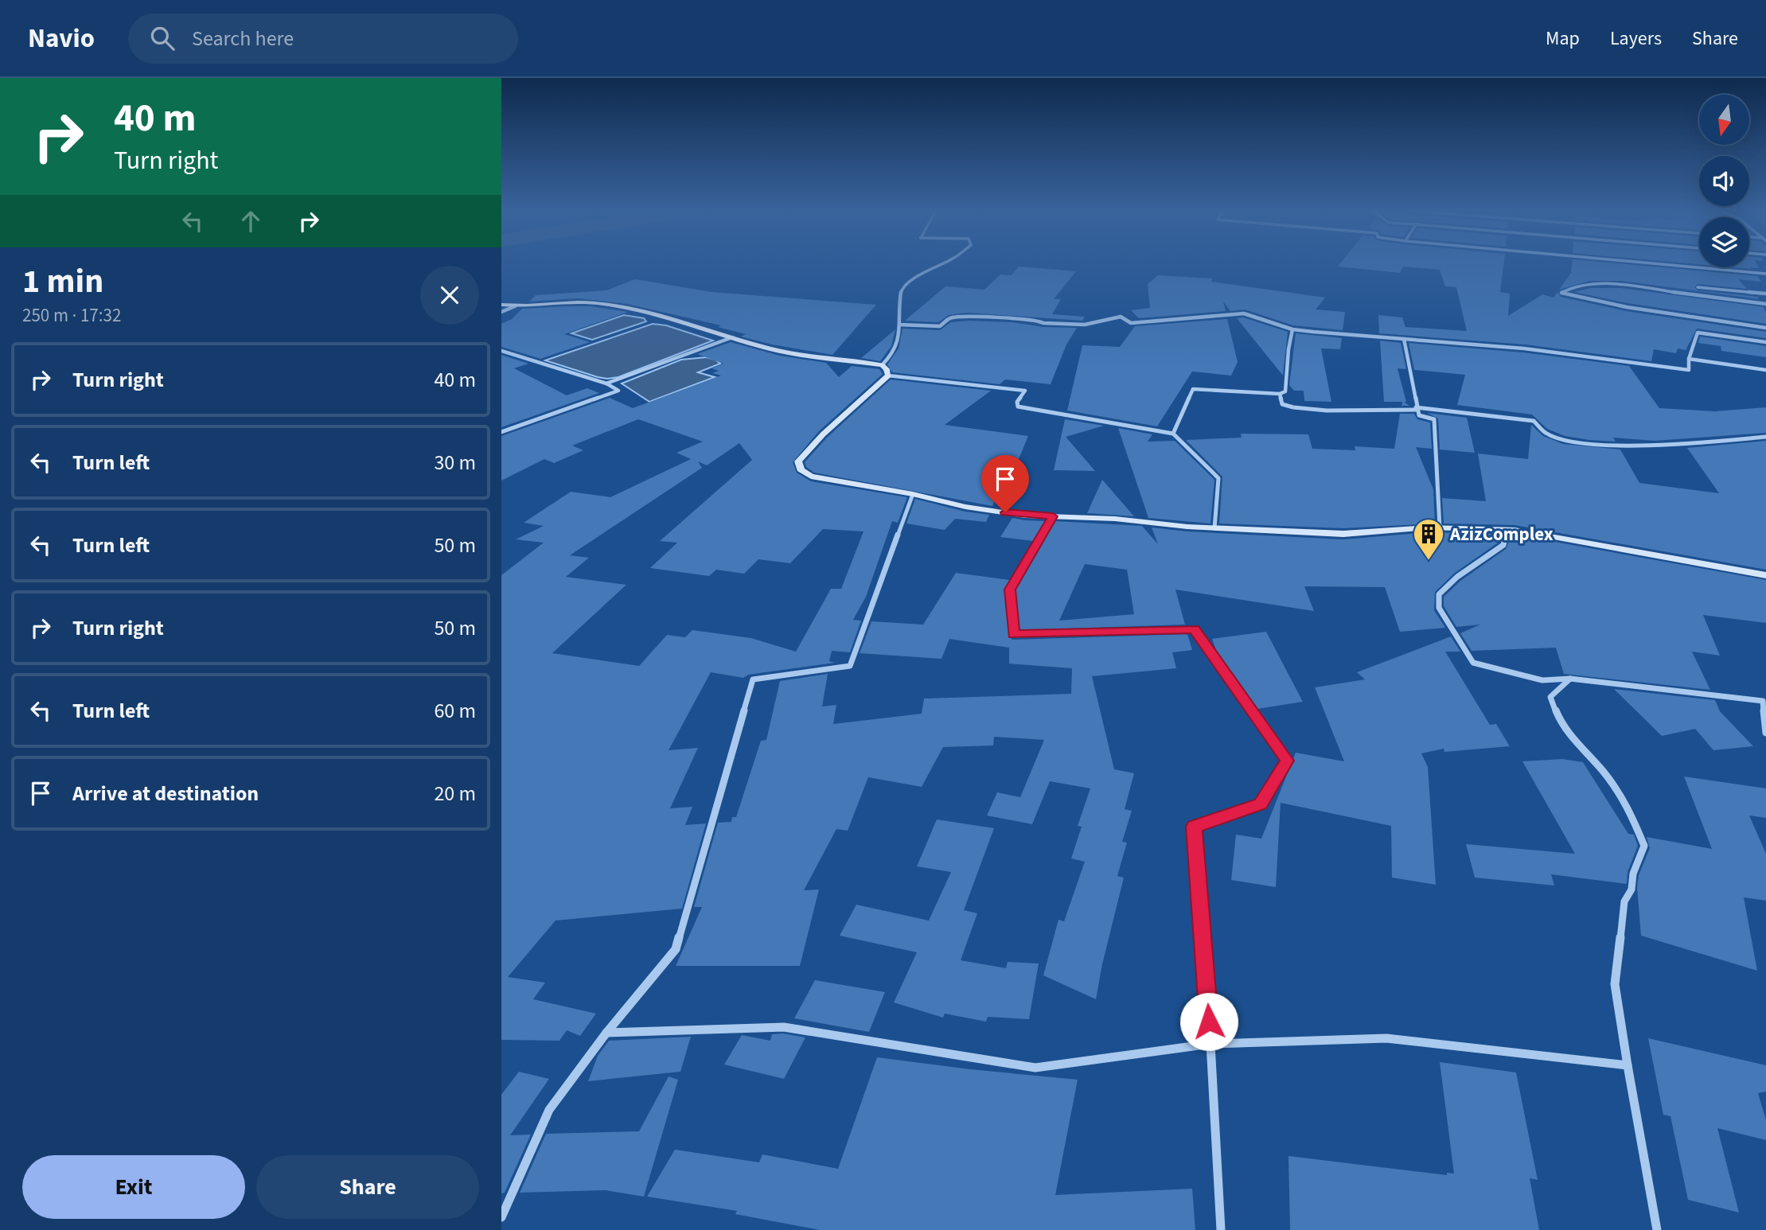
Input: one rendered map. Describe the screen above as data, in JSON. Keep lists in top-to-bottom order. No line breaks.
{"places":{"building":["AzizComplex"]},"north":"bottom","page":{"header":"Navio","search":"Search here","nav":["Map","Layers","Share"],"turn":["40 m","Turn right"],"heading":["1 min","250 m · 17:32"],"list":[{"name":"Turn right","value":"40 m"},{"name":"Turn left","value":"30 m"},{"name":"Turn left","value":"50 m"},{"name":"Turn right","value":"50 m"},{"name":"Turn left","value":"60 m"},{"name":"Arrive at destination","value":"20 m"}],"buttons":["Exit","Share"]}}
